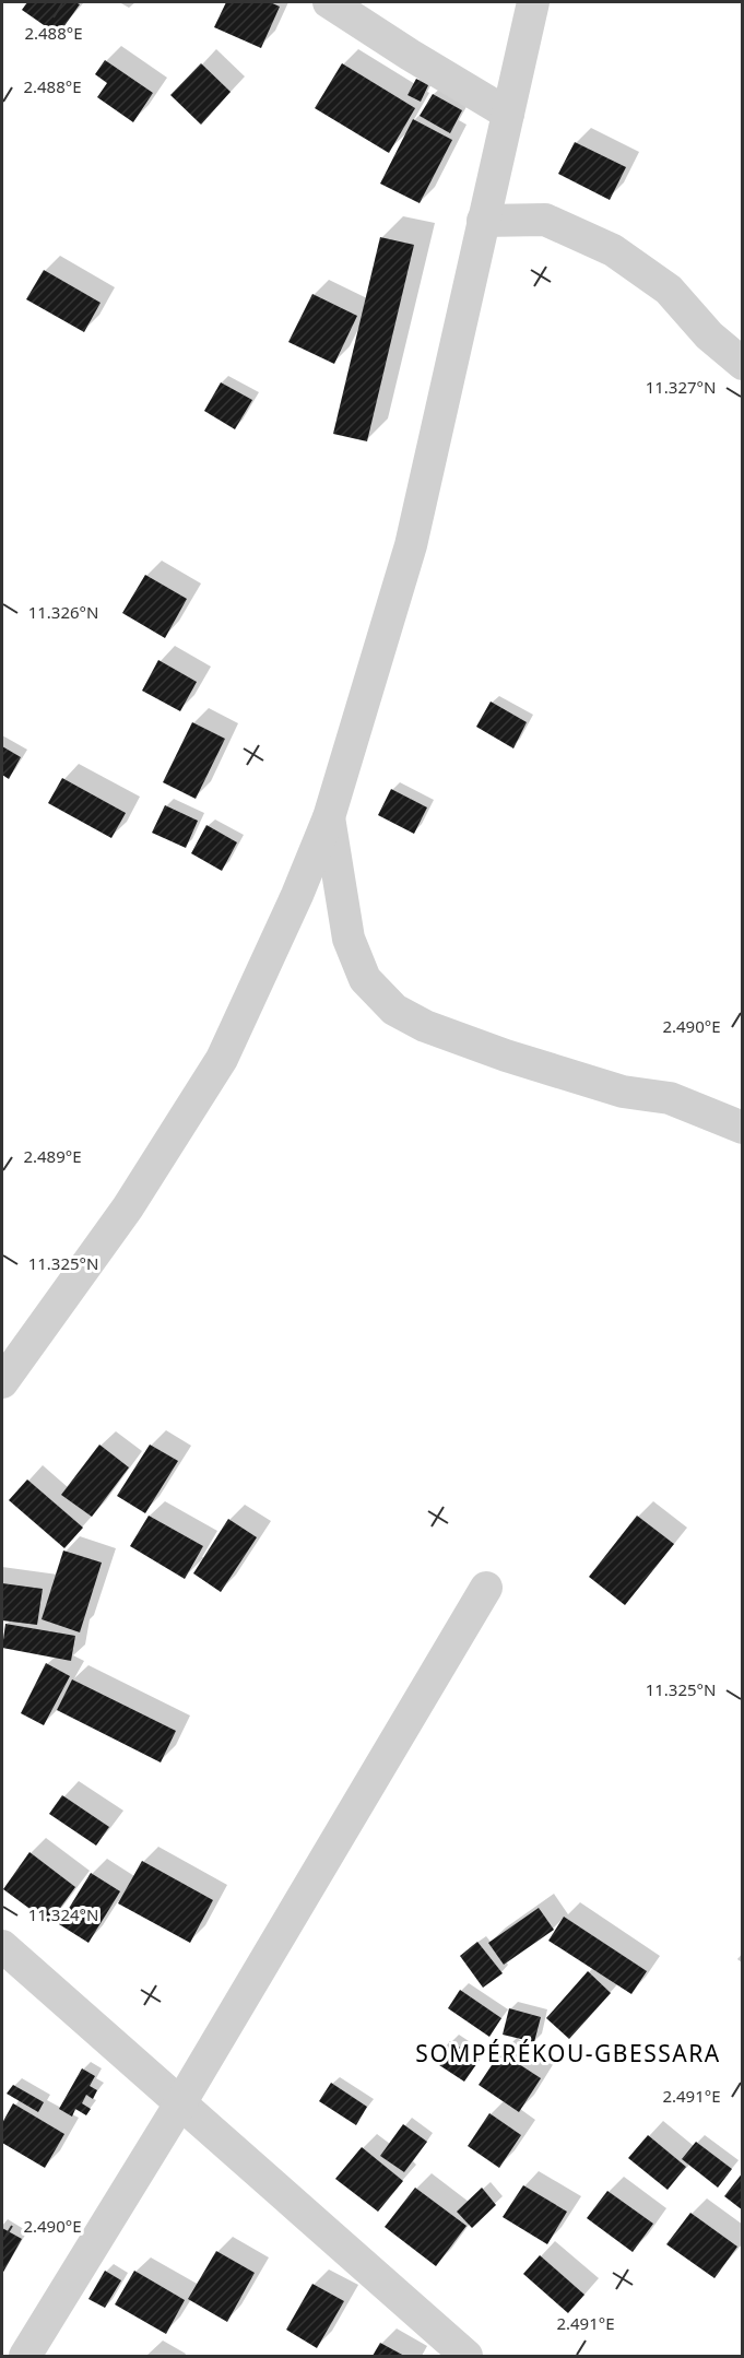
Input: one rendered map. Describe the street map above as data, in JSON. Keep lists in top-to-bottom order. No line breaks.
{"districts":["SOMPÉRÉKOU-GBESSARA"],"coordinates":["2.488°E","11.327°N","11.326°N","2.490°E","2.489°E","11.325°N","11.324°N","2.491°E"]}
